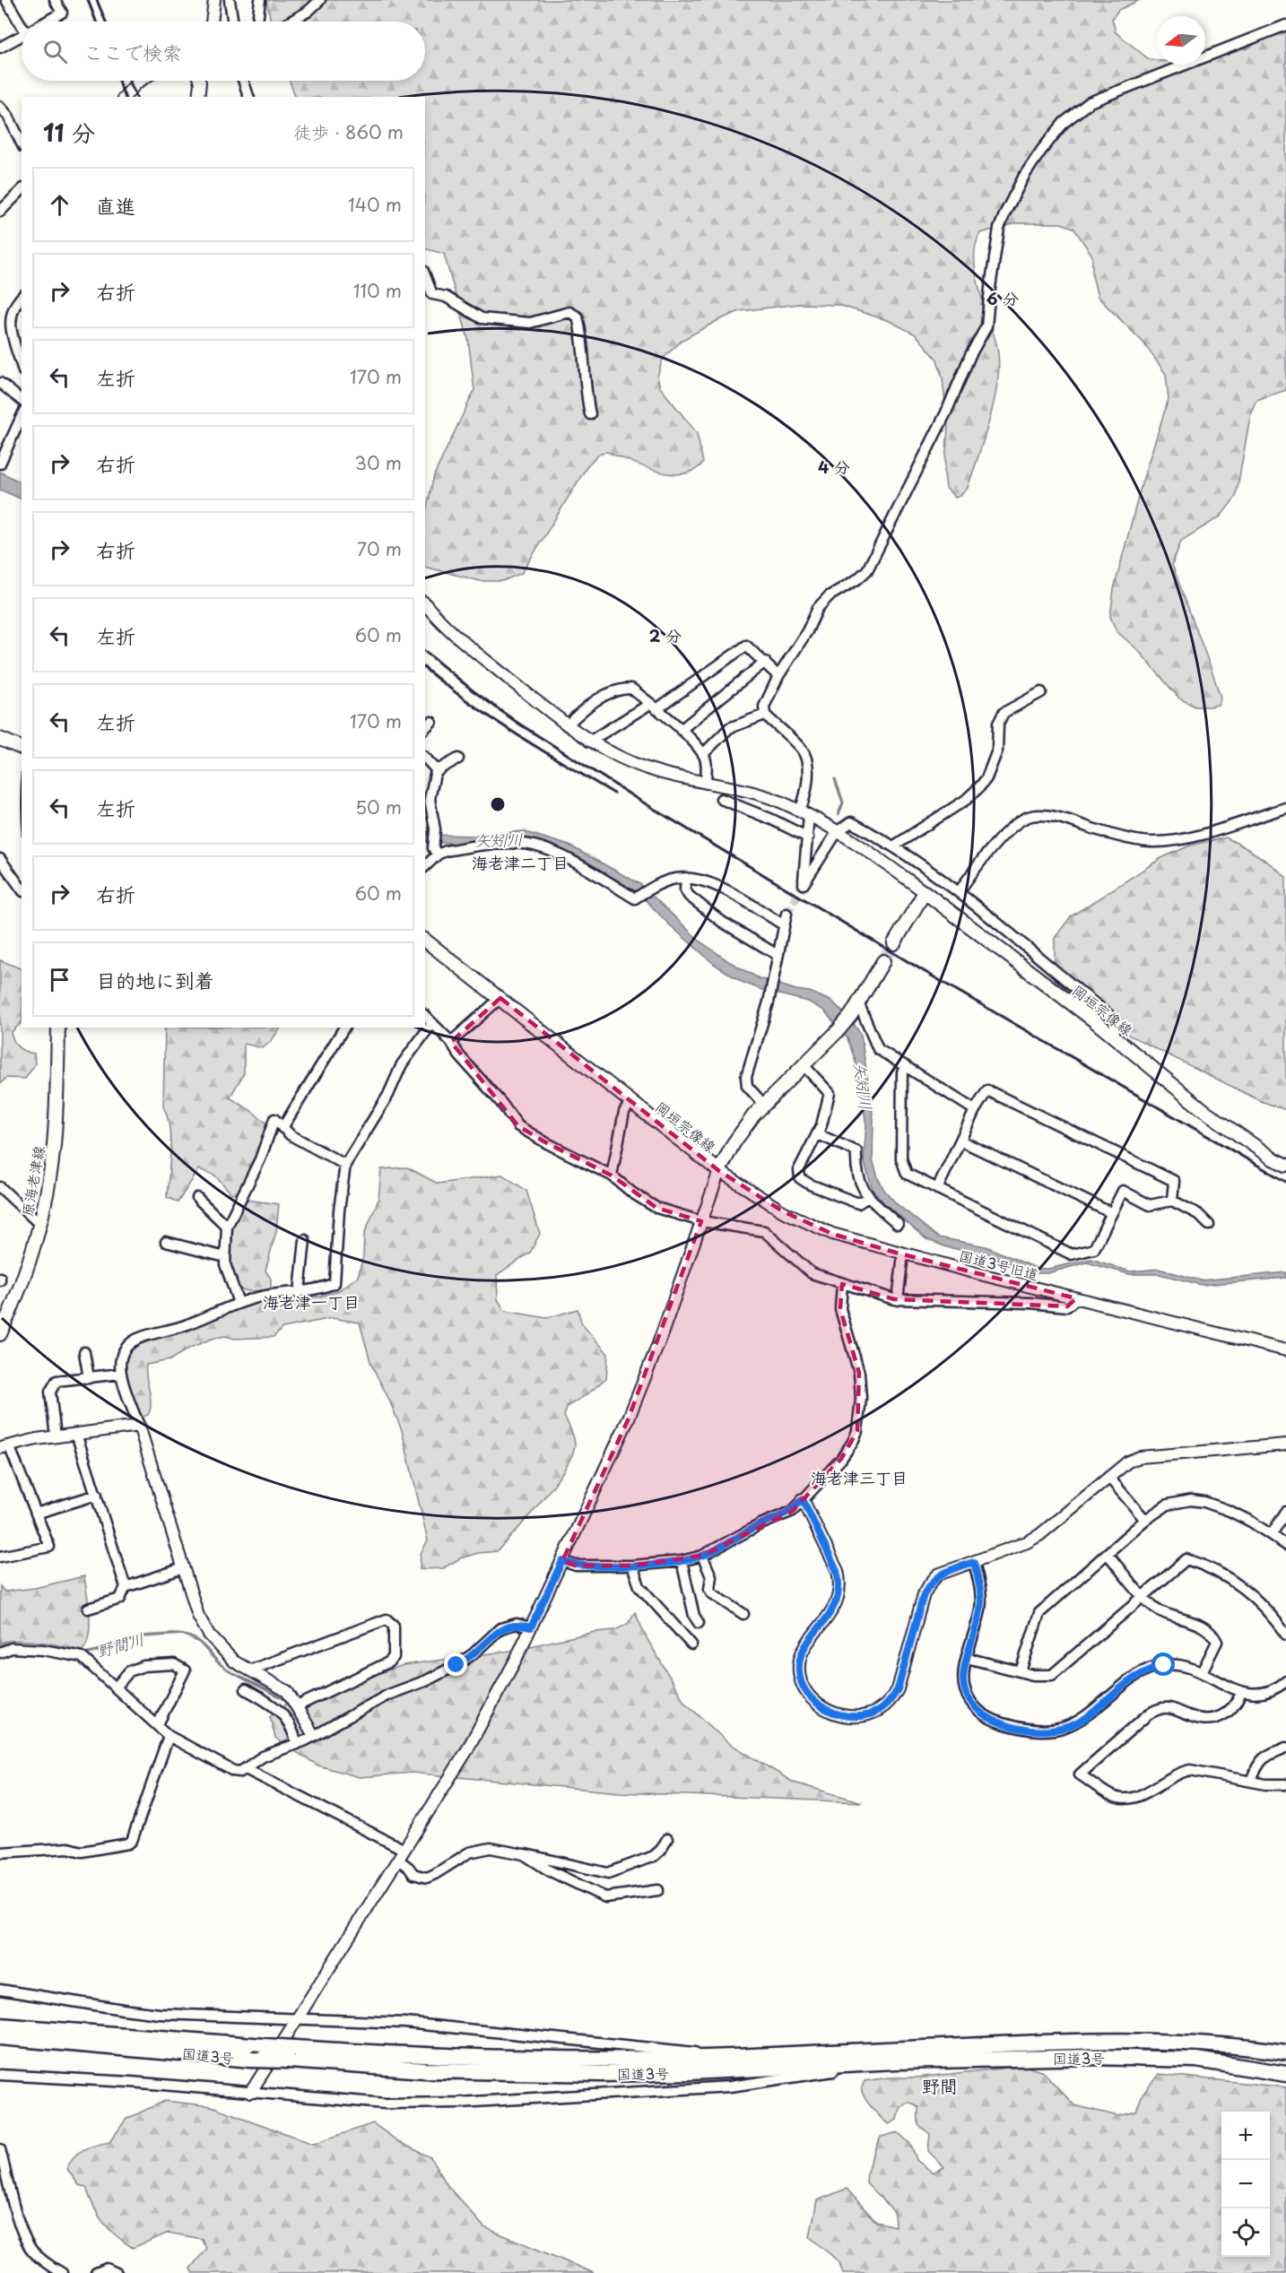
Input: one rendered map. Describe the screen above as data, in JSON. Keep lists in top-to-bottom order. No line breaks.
{"streets":{"highway":["国道3号"],"main road":["岡垣宗像線","原海老津線"],"street":["国道3号旧道"]},"crossings":[["岡垣宗像線","国道3号旧道"]],"districts":["海老津二丁目","海老津一丁目","海老津三丁目","野間"],"water":["矢矧川","野間川"],"north":"left","page":{"search":"ここで検索","heading":["11 分","徒歩 · 860 m"],"list":[["直進","140 m"],["右折","110 m"],["左折","170 m"],["右折","30 m"],["右折","70 m"],["左折","60 m"],["左折","170 m"],["左折","50 m"],["右折","60 m"],"目的地に到着"],"map_buttons":["+","−"]},"rings":["6 分","4 分","2 分"]}
